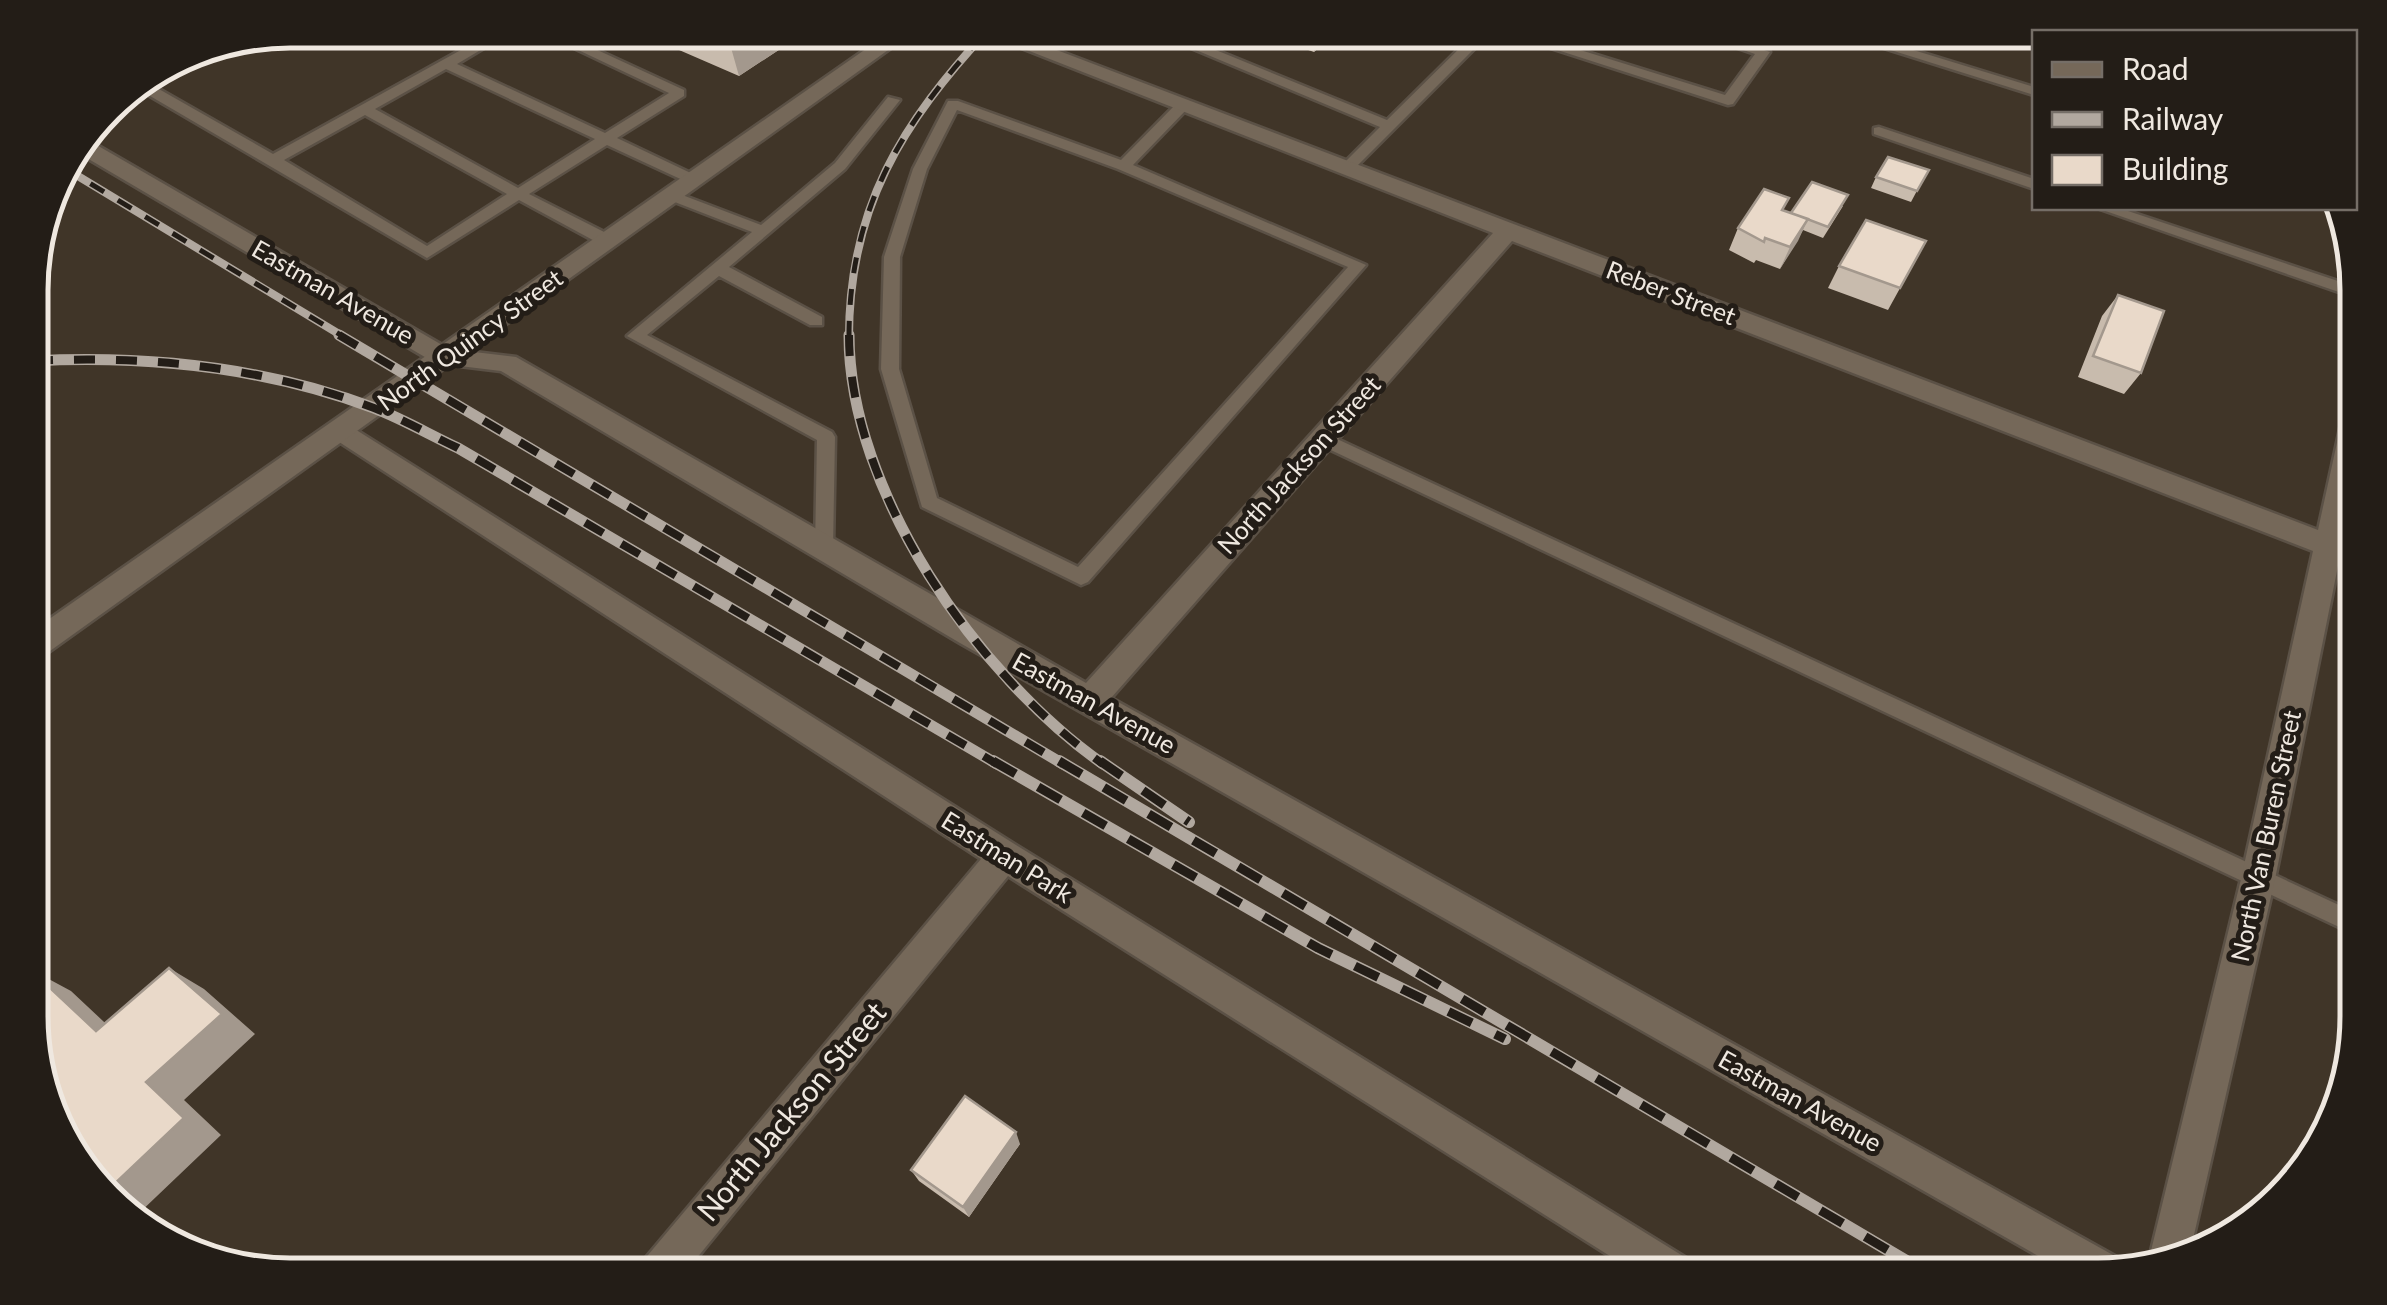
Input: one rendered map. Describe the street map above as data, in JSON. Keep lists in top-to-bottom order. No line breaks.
{"streets":{"street":["Eastman Avenue","Reber Street","North Quincy Street","North Jackson Street","North Van Buren Street","Eastman Park"]},"crossings":[["Eastman Avenue","North Quincy Street"],["Eastman Avenue","North Jackson Street"],["Reber Street","North Jackson Street"],["North Quincy Street","Eastman Park"],["North Jackson Street","Eastman Park"]],"legend":["Road","Railway","Building"]}
